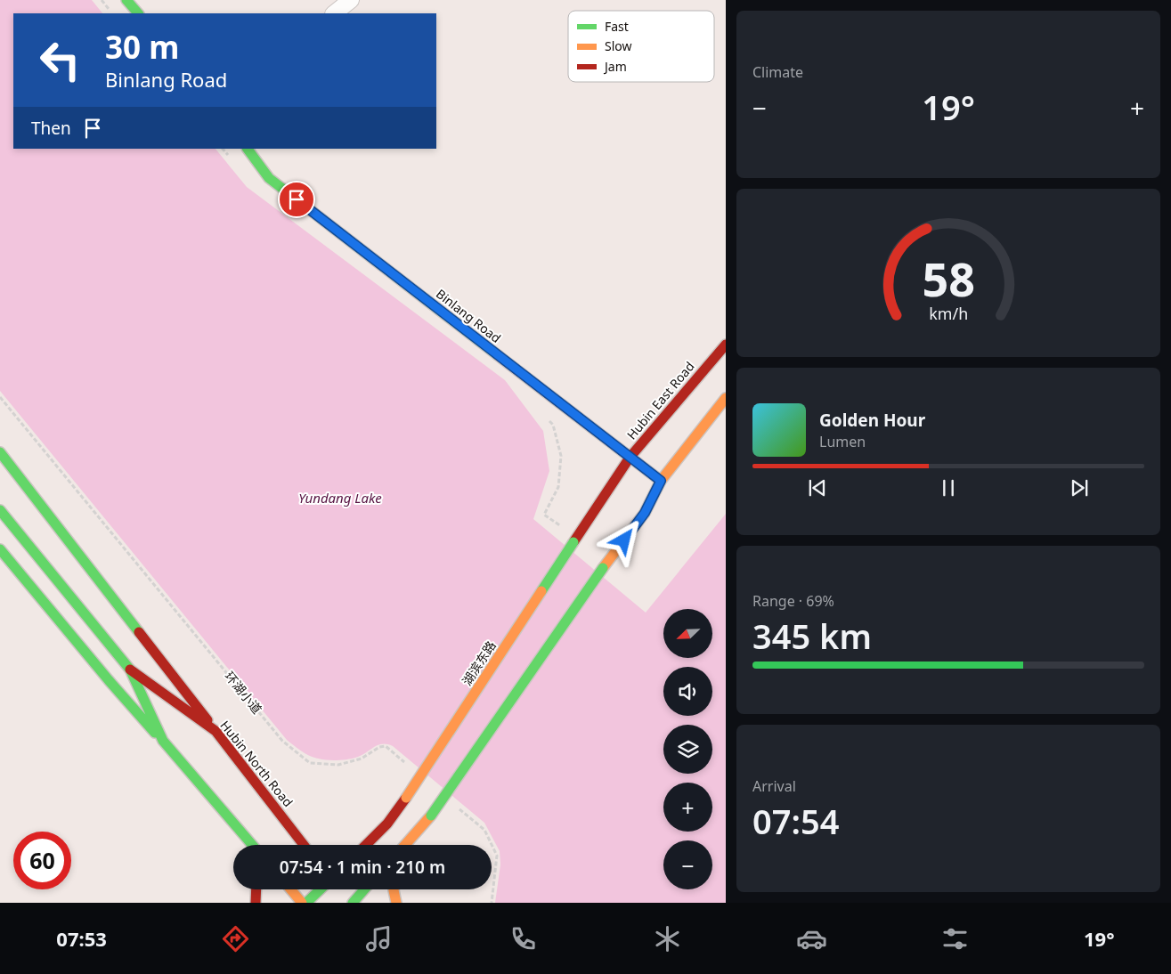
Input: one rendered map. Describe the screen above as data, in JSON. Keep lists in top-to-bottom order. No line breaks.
{"streets":{"main road":["Binlang Road","Hubin East Road","湖滨东路","Hubin North Road"],"path":["环湖小道"]},"crossings":[["Binlang Road","Hubin East Road"],["Hubin East Road","湖滨东路"]],"water":["Yundang Lake"],"legend":["Fast","Slow","Jam"],"north":"bottom left","page":{"tile":["Climate",["Range · 69%","345 km"],["Arrival","07:54"]],"turn":["30 m","Binlang Road"],"heat":["−","19°","+"],"then":"Then","song":["Golden Hour","Lumen"],"map_buttons":["+","−"],"limit":"60","trip":"07:54 · 1 min · 210 m","tabs":["07:53","19°"],"gauge":["58","km/h"]}}
